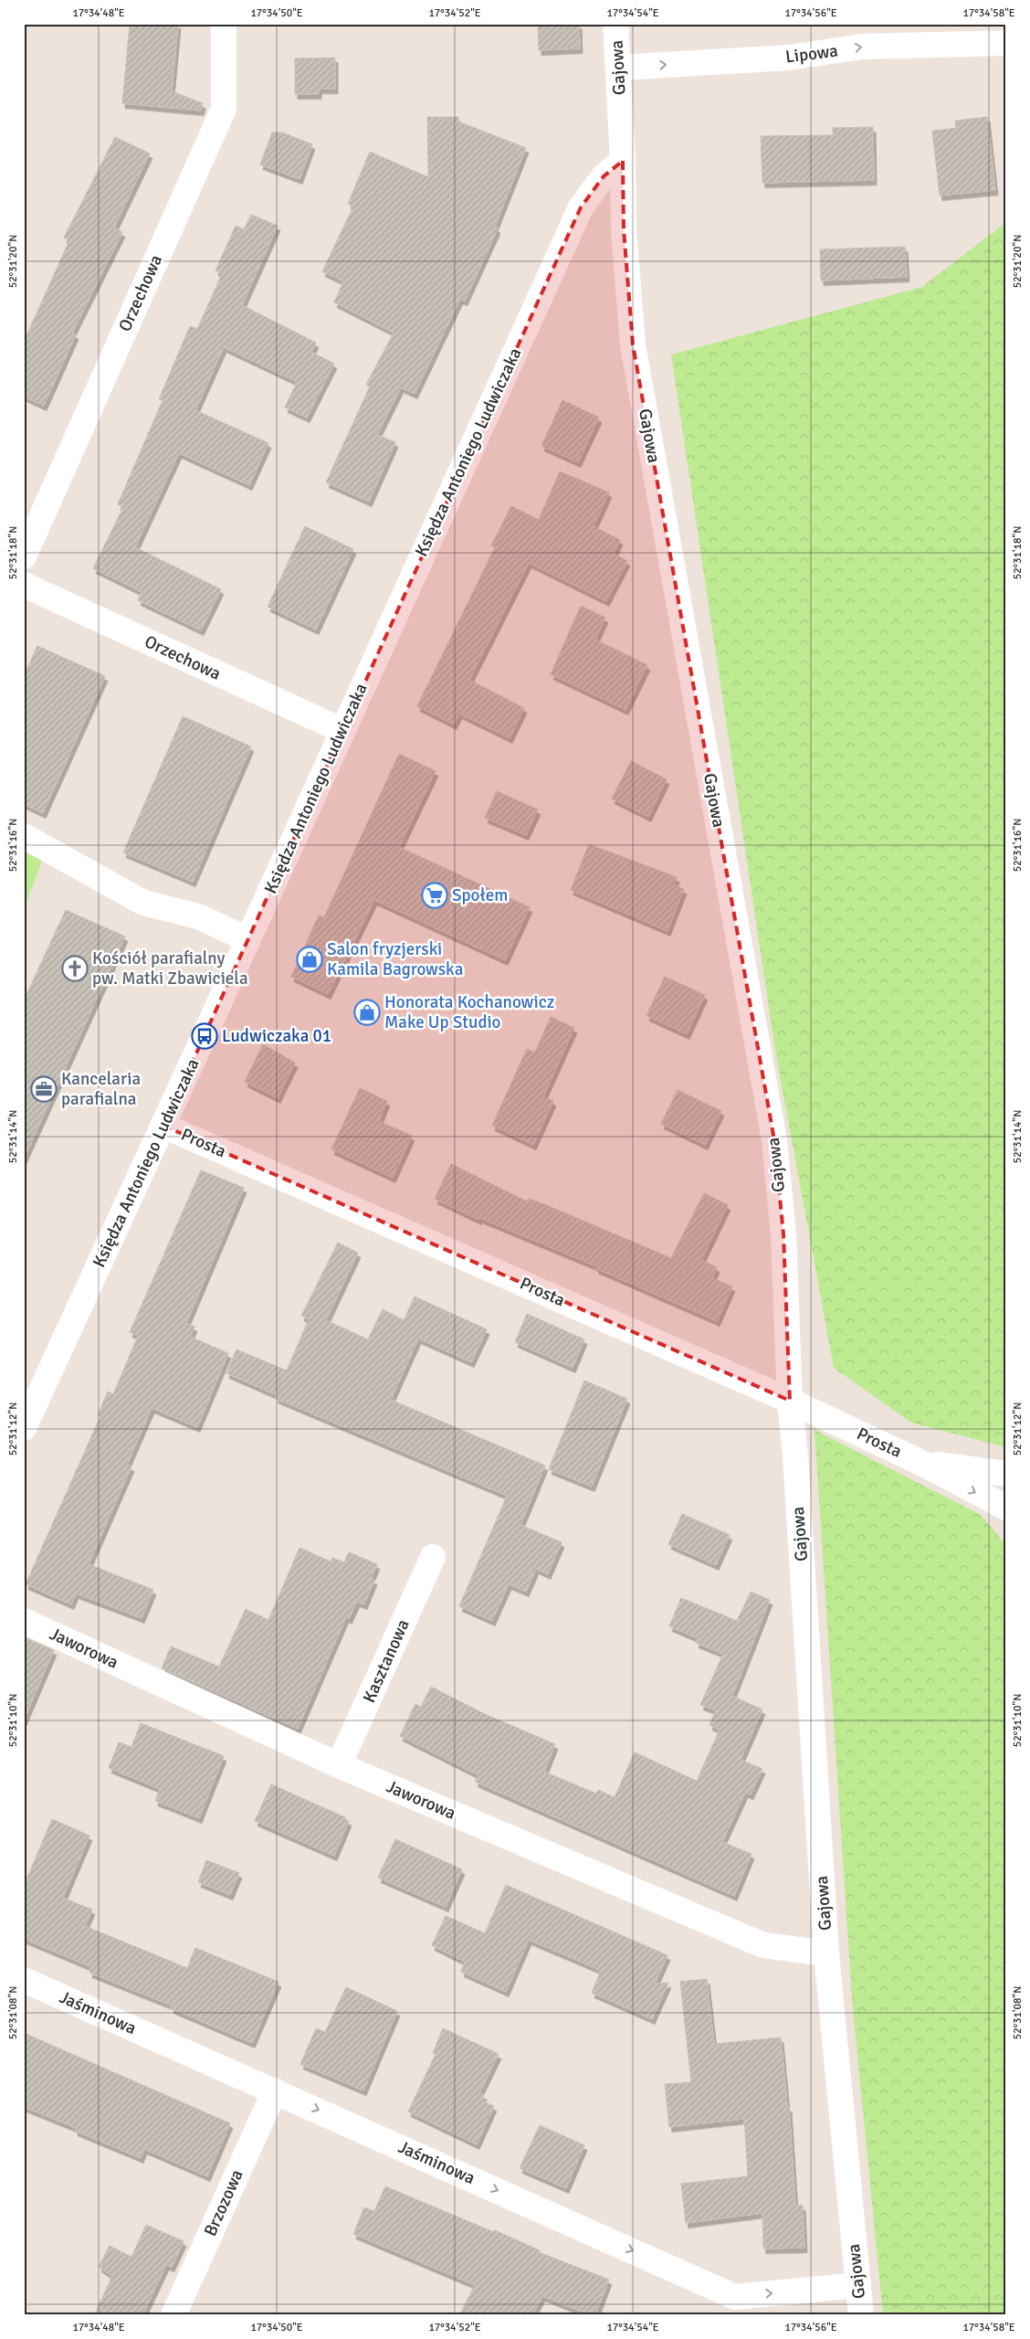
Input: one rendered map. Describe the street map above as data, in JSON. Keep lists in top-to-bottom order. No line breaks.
{"streets":{"street":["Lipowa","Gajowa","Orzechowa","Księdza Antoniego Ludwiczaka","Prosta","Jaworowa","Kasztanowa","Jaśminowa","Brzozowa"]},"crossings":[["Lipowa","Gajowa"],["Gajowa","Księdza Antoniego Ludwiczaka"],["Gajowa","Prosta"],["Gajowa","Jaworowa"],["Gajowa","Jaśminowa"],["Orzechowa","Księdza Antoniego Ludwiczaka"],["Księdza Antoniego Ludwiczaka","Prosta"],["Jaworowa","Kasztanowa"],["Jaśminowa","Brzozowa"]],"one_way":["Lipowa","Jaśminowa"],"places":{"supermarket":["Społem"],"shop":["Salon fryzjerski Kamila Bagrowska","Honorata Kochanowicz Make Up Studio"],"church":["Kościół parafialny pw. Matki Zbawiciela"],"bus stop":["Ludwiczaka 01"],"office":["Kancelaria parafialna"]},"coordinates":["17°34'48\"E","17°34'50\"E","17°34'52\"E","17°34'54\"E","17°34'56\"E","17°34'58\"E","52°31'20\"N","52°31'18\"N","52°31'16\"N","52°31'14\"N","52°31'12\"N","52°31'10\"N","52°31'08\"N"]}
